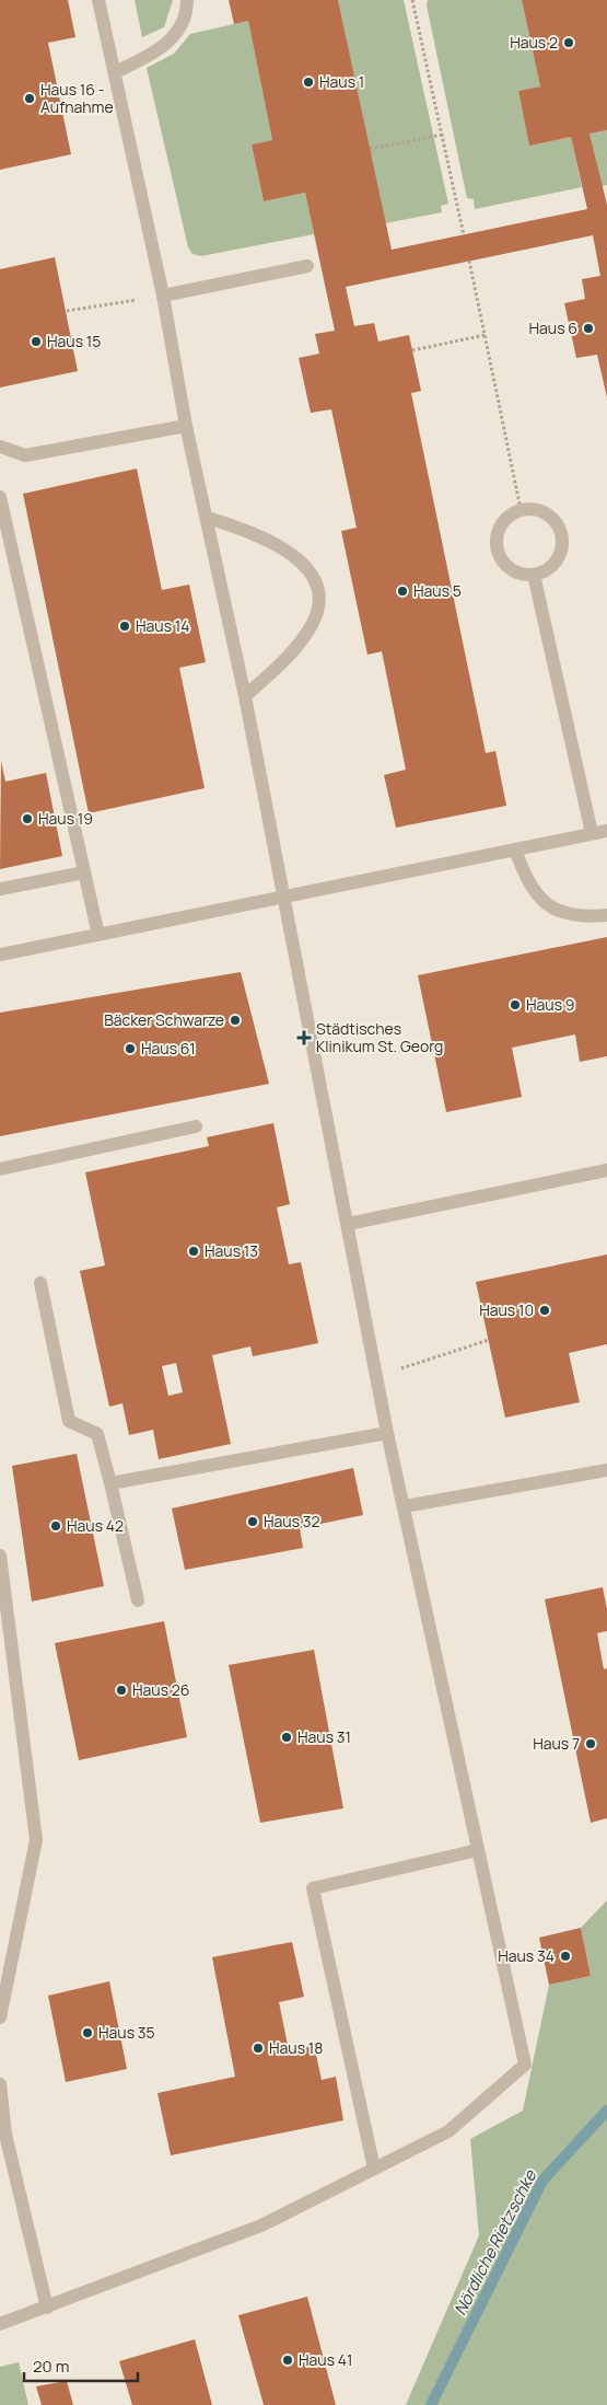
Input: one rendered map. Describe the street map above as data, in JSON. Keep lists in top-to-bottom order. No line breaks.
{"water":["Nördliche Rietzschke"],"places":{"other":["Haus 2","Haus 1","Haus 16 - Aufnahme","Haus 6","Haus 15","Haus 5","Haus 14","Haus 19","Haus 9","Bäcker Schwarze","Haus 61","Haus 13","Haus 10","Haus 32","Haus 42","Haus 26","Haus 31","Haus 7","Haus 34","Haus 35","Haus 18","Haus 41"],"health":["Städtisches Klinikum St. Georg"]},"scale_bar":"20 m"}
